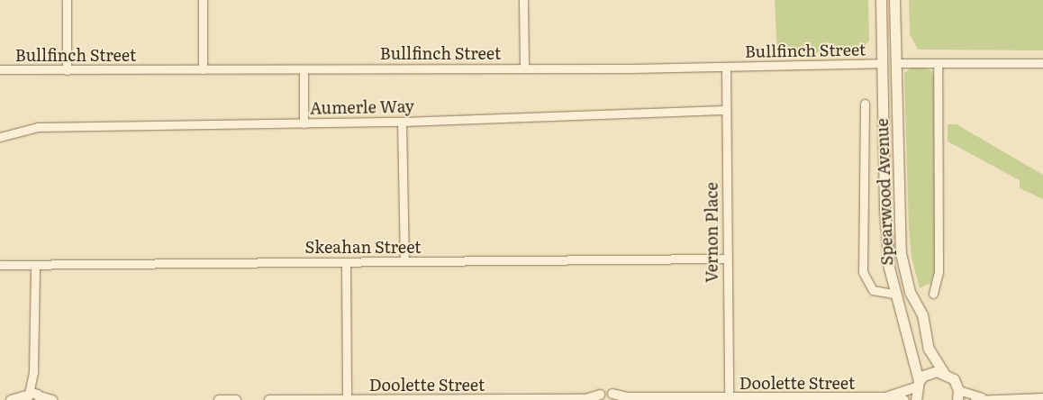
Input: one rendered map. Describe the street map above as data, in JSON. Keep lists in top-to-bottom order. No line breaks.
{"streets":{"main road":["Spearwood Avenue"],"street":["Bullfinch Street","Aumerle Way","Vernon Place","Skeahan Street","Doolette Street"]},"crossings":[["Bullfinch Street","Spearwood Avenue"],["Bullfinch Street","Vernon Place"],["Aumerle Way","Vernon Place"],["Spearwood Avenue","Doolette Street"],["Vernon Place","Skeahan Street"],["Vernon Place","Doolette Street"]]}
